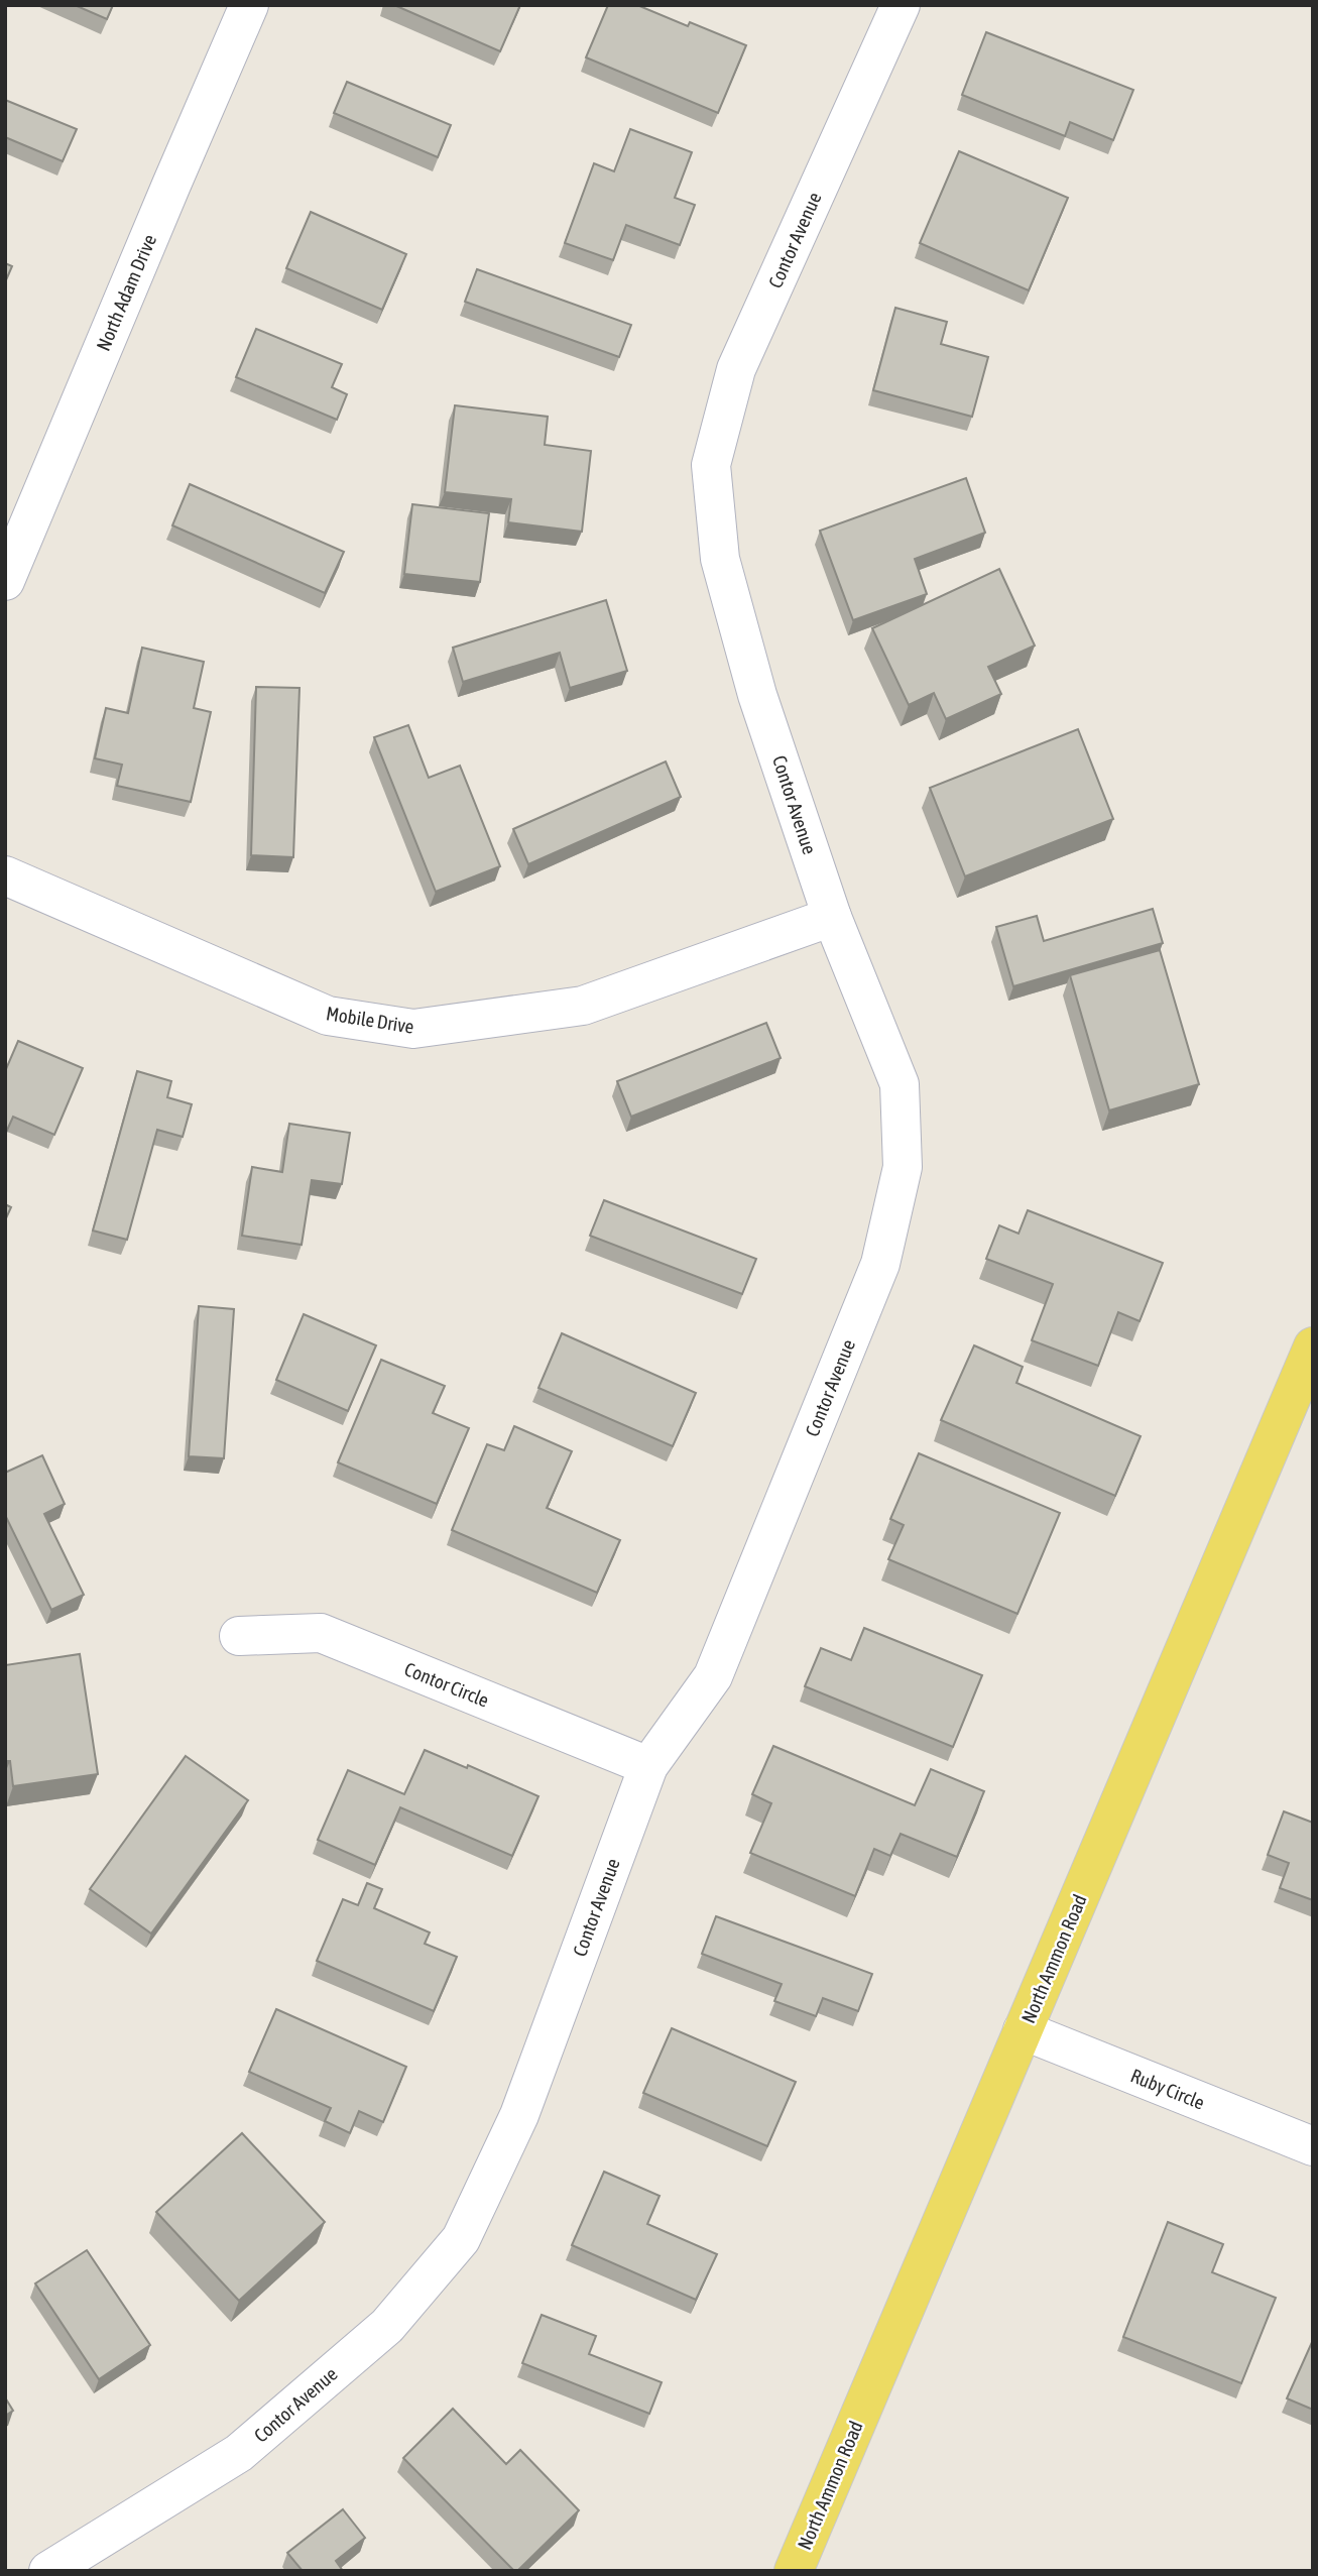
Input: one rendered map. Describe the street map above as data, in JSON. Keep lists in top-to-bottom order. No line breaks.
{"streets":{"main road":["North Ammon Road"],"street":["Contor Avenue","North Adam Drive","Mobile Drive","Contor Circle","Ruby Circle"]},"crossings":[["Contor Avenue","Mobile Drive"],["Contor Avenue","Contor Circle"],["North Ammon Road","Ruby Circle"]]}
